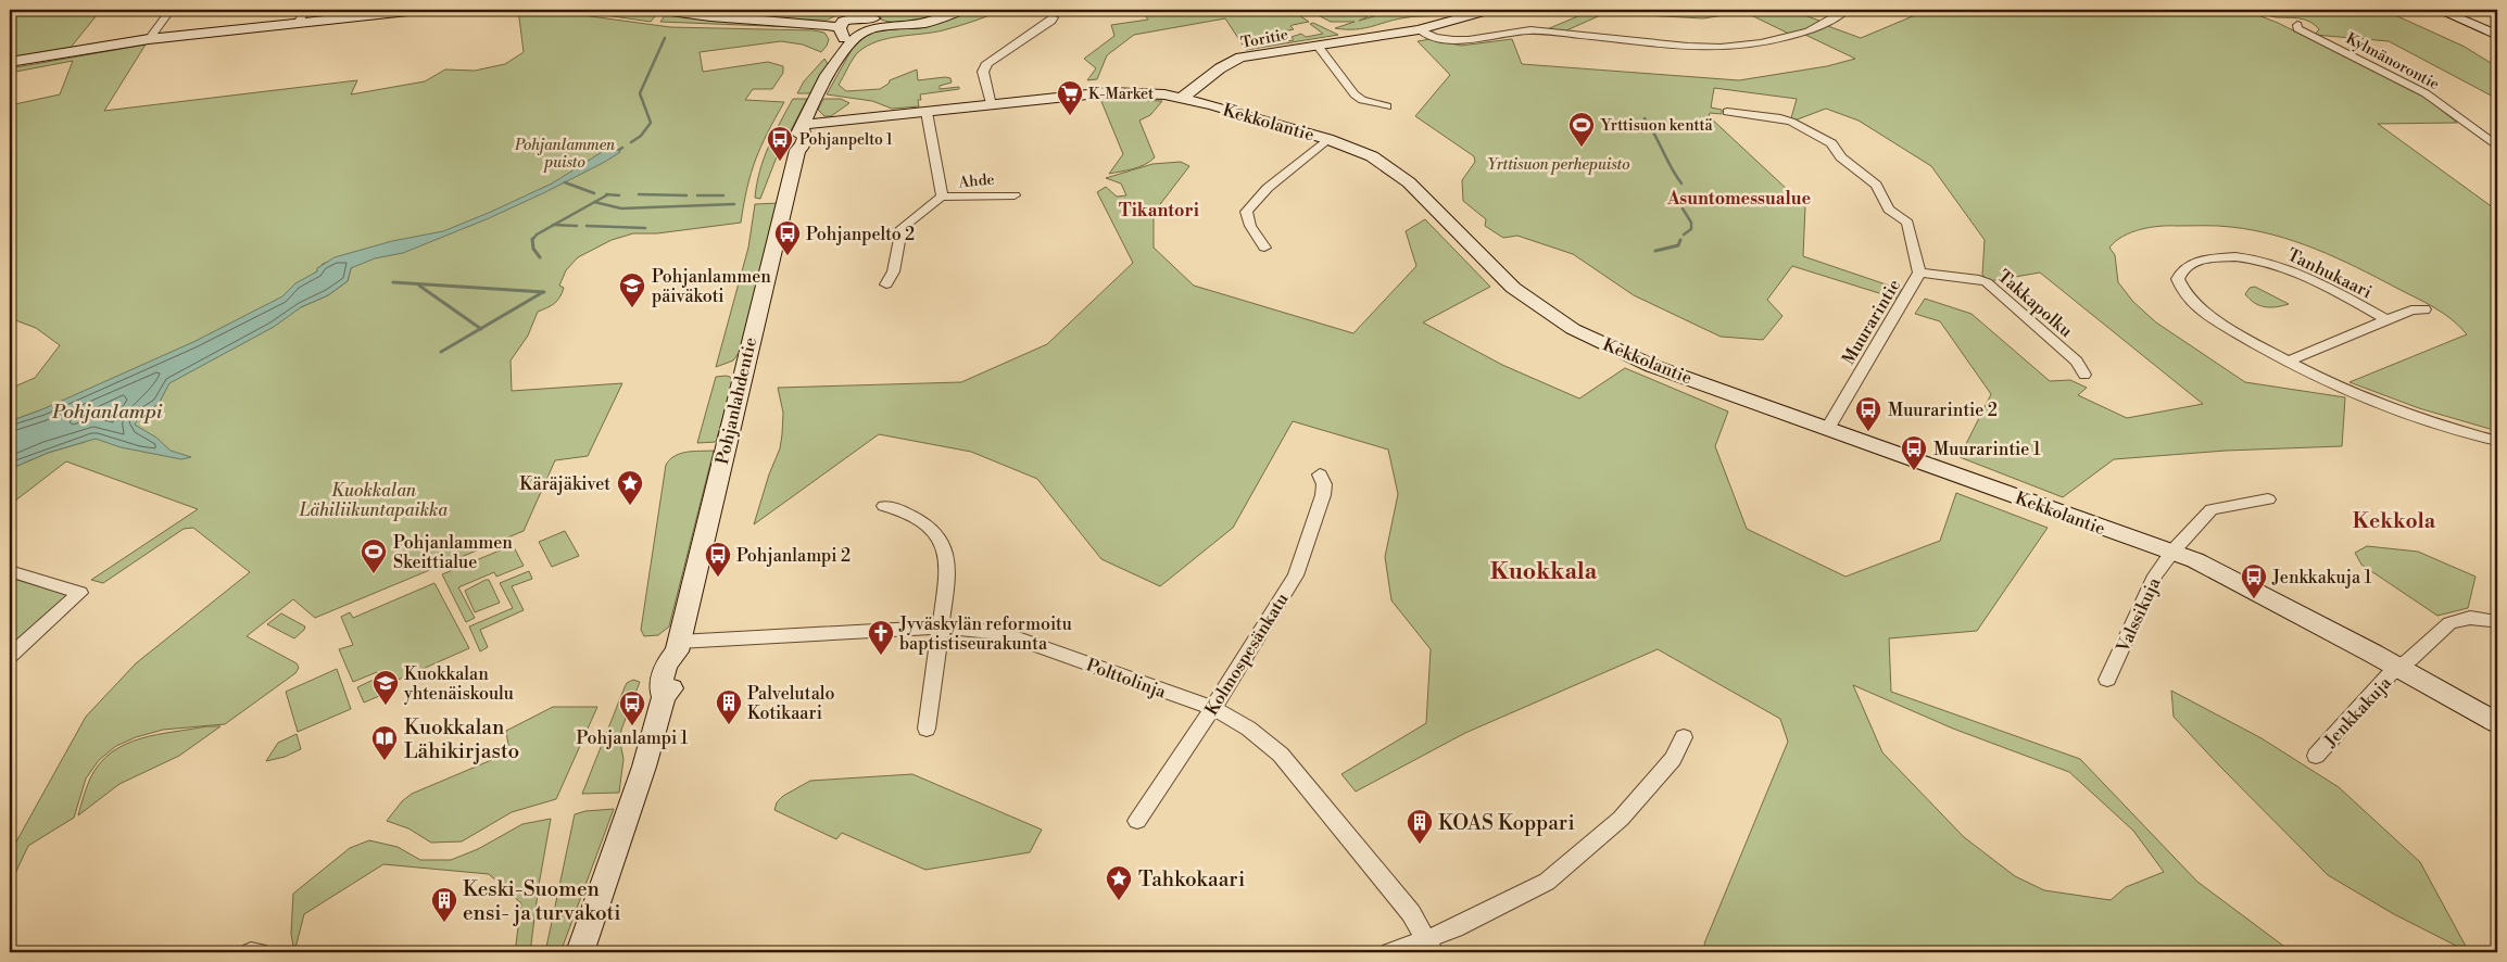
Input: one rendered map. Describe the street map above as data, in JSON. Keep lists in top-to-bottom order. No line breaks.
{"streets":{"main road":["Pohjanlahdentie"],"street":["Toritie","Kylmänorontie","Kekkolantie","Ahde","Tanhukaari","Takkapolku","Muurarintie","Valssikuja","Kolmospesänkatu","Polttolinja","Jenkkakuja"]},"crossings":[["Toritie","Kekkolantie"],["Kekkolantie","Muurarintie"],["Kekkolantie","Pohjanlahdentie"],["Kekkolantie","Valssikuja"],["Kekkolantie","Jenkkakuja"],["Takkapolku","Muurarintie"],["Pohjanlahdentie","Polttolinja"],["Kolmospesänkatu","Polttolinja"]],"districts":["Asuntomessualue","Tikantori","Kekkola","Kuokkala"],"water":["Pohjanlampi"],"parks":["Pohjanlammen puisto","Yrttisuon perhepuisto","Kuokkalan Lähiliikuntapaikka"],"places":{"supermarket":["K-Market"],"sports":["Yrttisuon kenttä","Pohjanlammen Skeittialue"],"bus stop":["Pohjanpelto 1","Pohjanpelto 2","Muurarintie 2","Muurarintie 1","Pohjanlampi 2","Jenkkakuja 1","Pohjanlampi 1"],"school or university":["Pohjanlammen päiväkoti","Kuokkalan yhtenäiskoulu"],"place":["Käräjäkivet","Tahkokaari"],"church":["Jyväskylän reformoitu baptistiseurakunta"],"building":["Palvelutalo Kotikaari","KOAS Koppari","Keski-Suomen ensi- ja turvakoti"],"library":["Kuokkalan Lähikirjasto"]}}
